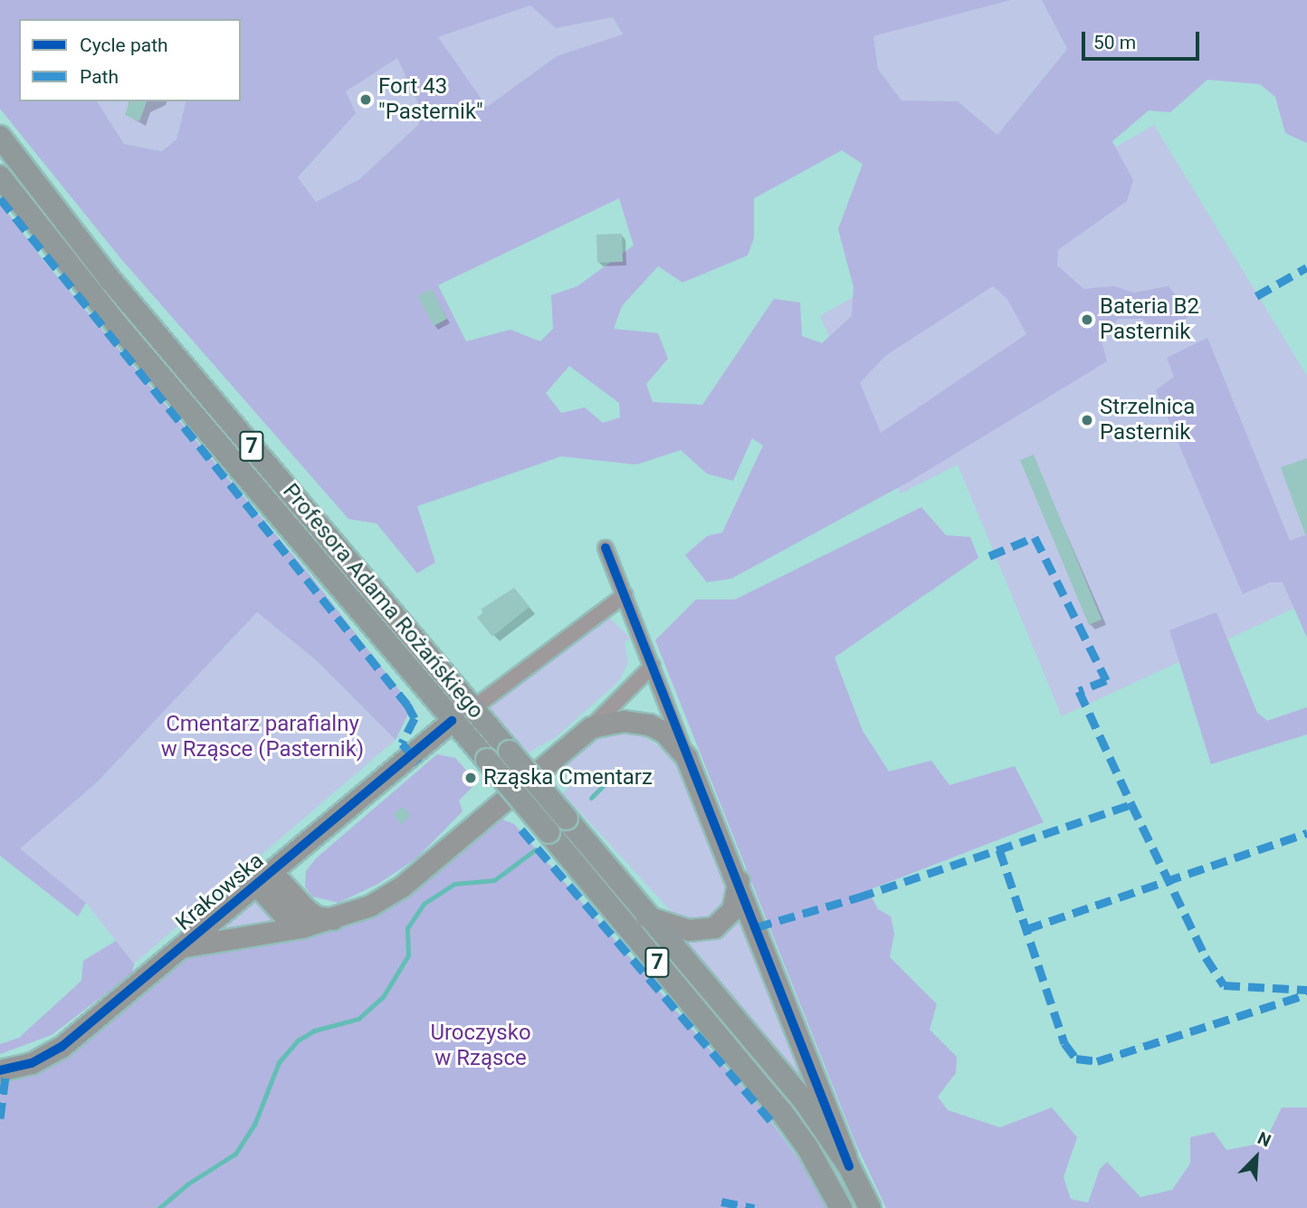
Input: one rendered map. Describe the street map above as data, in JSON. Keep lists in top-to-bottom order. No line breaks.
{"streets":{"main road":["7","Profesora Adama Rożańskiego"],"street":["Krakowska"]},"crossings":[["7","Profesora Adama Rożańskiego"],["Profesora Adama Rożańskiego","Krakowska"]],"parks":["Cmentarz parafialny w Rząsce (Pasternik)","Uroczysko w Rząsce"],"places":["Fort 43 \"Pasternik\"","Bateria B2 Pasternik","Strzelnica Pasternik","Rząska Cmentarz"],"legend":["Cycle path","Path"],"scale_bar":"50 m","north":"top right"}
